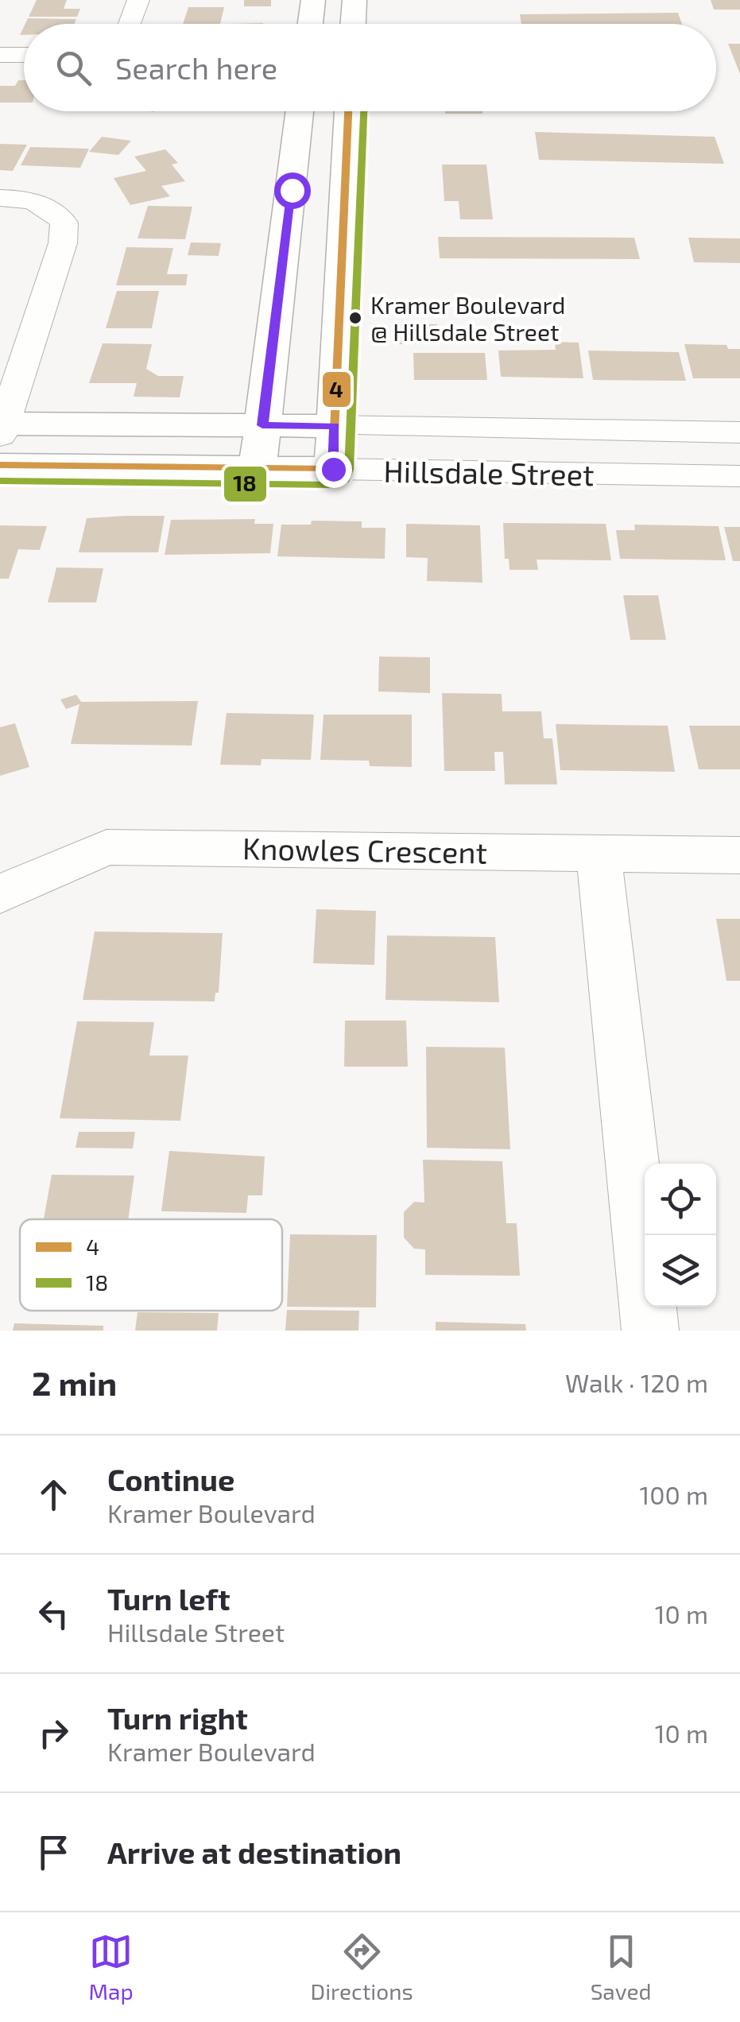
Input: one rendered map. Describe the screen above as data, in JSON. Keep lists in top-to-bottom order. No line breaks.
{"streets":{"street":["Hillsdale Street","Knowles Crescent"]},"places":["Kramer Boulevard @ Hillsdale Street"],"lines":["transit line 4","transit line 18"],"legend":["4","18"],"page":{"search":"Search here","heading":["2 min","Walk · 120 m"],"list":[["Continue","Kramer Boulevard","100 m"],["Turn left","Hillsdale Street","10 m"],["Turn right","Kramer Boulevard","10 m"],"Arrive at destination"],"nav":["Map","Directions","Saved"]}}
